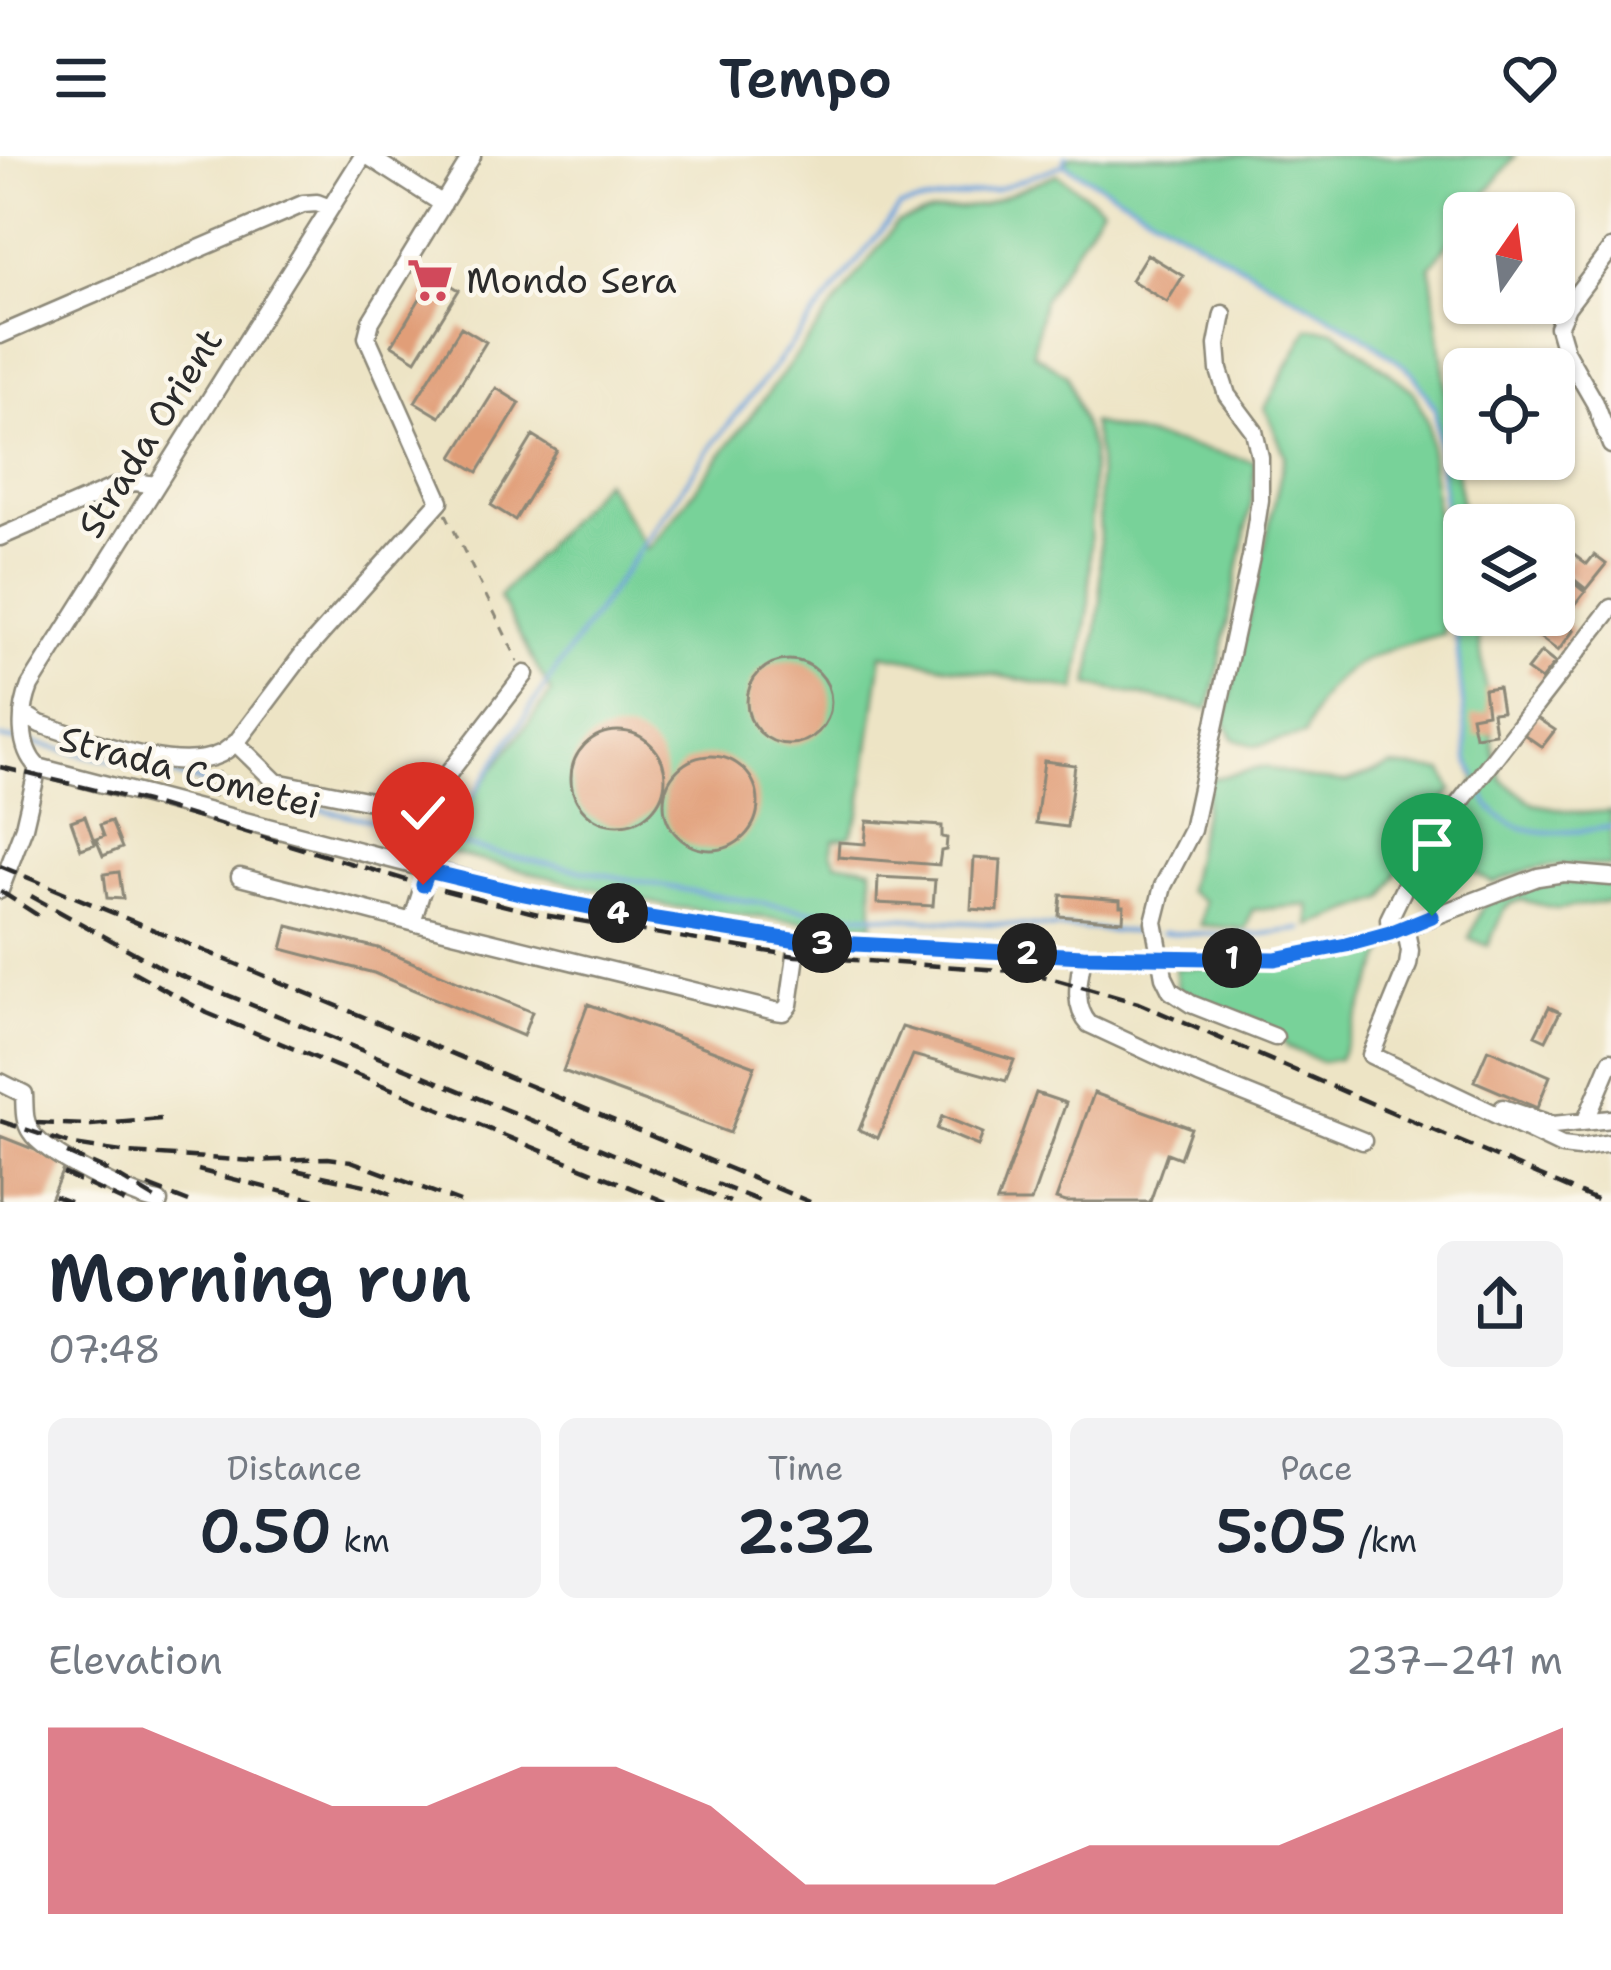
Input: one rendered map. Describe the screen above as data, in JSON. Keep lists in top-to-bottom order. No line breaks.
{"streets":{"street":["Strada Orient","Strada Cometei"]},"places":{"supermarket":["Mondo Sera"]},"north":"top","page":{"header":"Tempo","pins":["4","3","2","1"],"heading":["Morning run","07:48"],"stats":[["Distance","0.50 km"],["Time","2:32"],["Pace","5:05 /km"]],"chart":["Elevation","237–241 m"]}}
